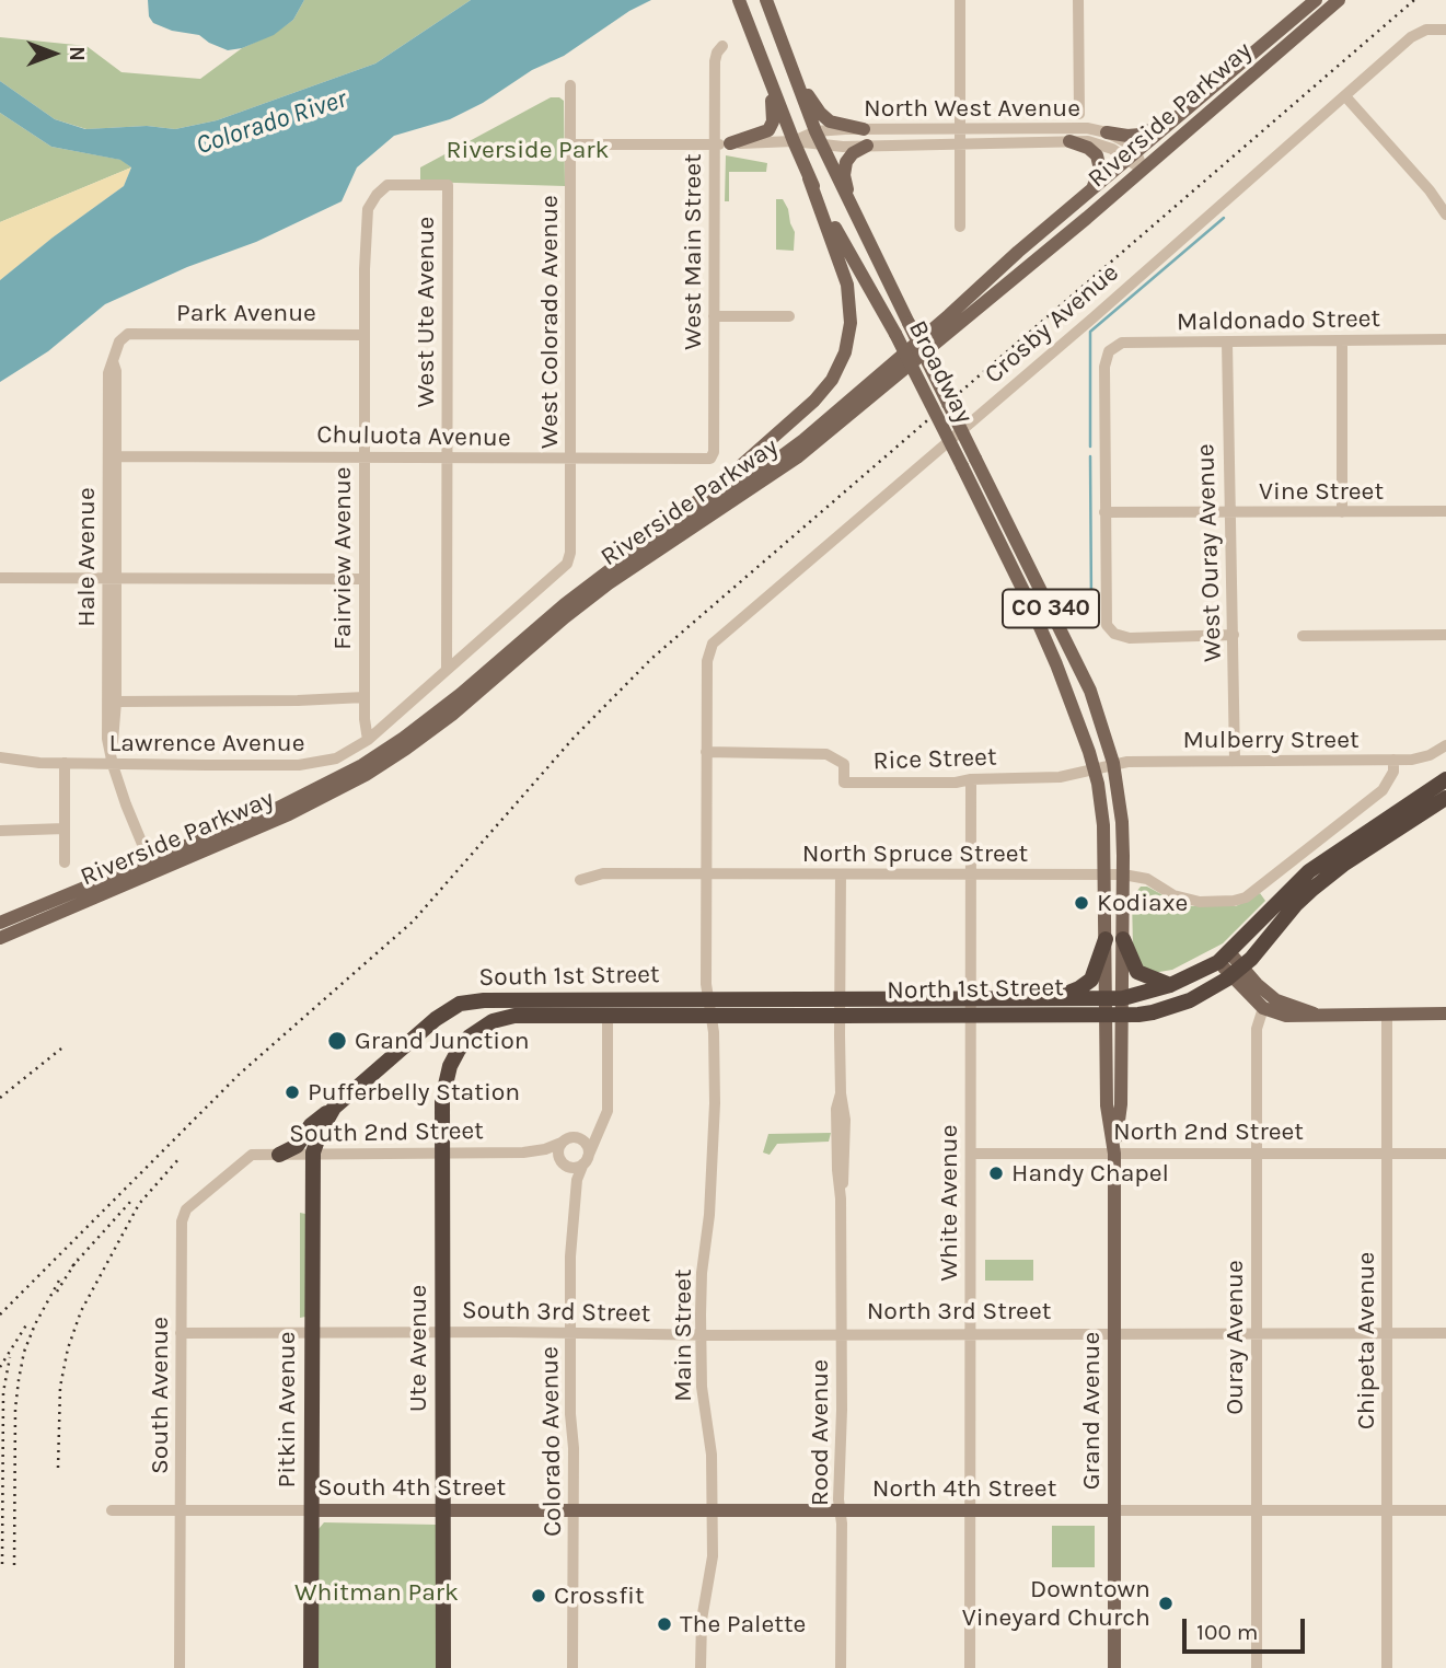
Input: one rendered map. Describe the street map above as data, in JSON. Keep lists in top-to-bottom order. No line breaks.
{"streets":{"highway":["South 1st Street","North 1st Street","Ute Avenue","Pitkin Avenue"],"main road":["Riverside Parkway","Broadway","CO 340","Grand Avenue","South 4th Street","North 4th Street"],"street":["North West Avenue","West Main Street","West Ute Avenue","Park Avenue","Maldonado Street","West Colorado Avenue","Crosby Avenue","Chuluota Avenue","Vine Street","West Ouray Avenue","Hale Avenue","Fairview Avenue","Mulberry Street","Lawrence Avenue","Rice Street","North Spruce Street","North 2nd Street","South 2nd Street","White Avenue","North 3rd Street","South 3rd Street","Main Street","Ouray Avenue","Chipeta Avenue","South Avenue","Rood Avenue","Colorado Avenue"]},"crossings":[["North West Avenue","Riverside Parkway"],["North West Avenue","West Main Street"],["North West Avenue","West Colorado Avenue"],["North West Avenue","Broadway"],["Riverside Parkway","Hale Avenue"],["West Main Street","Chuluota Avenue"],["West Ute Avenue","Chuluota Avenue"],["West Ute Avenue","Fairview Avenue"],["West Ute Avenue","Lawrence Avenue"],["Park Avenue","Hale Avenue"],["Park Avenue","Fairview Avenue"],["Maldonado Street","Vine Street"],["Maldonado Street","West Ouray Avenue"],["West Colorado Avenue","Chuluota Avenue"],["West Colorado Avenue","Lawrence Avenue"],["Crosby Avenue","Rice Street"],["Broadway","CO 340"],["Broadway","Mulberry Street"],["Broadway","Rice Street"],["Broadway","Grand Avenue"],["Chuluota Avenue","Hale Avenue"],["Chuluota Avenue","Fairview Avenue"],["Vine Street","West Ouray Avenue"],["West Ouray Avenue","Mulberry Street"],["Hale Avenue","Lawrence Avenue"],["Fairview Avenue","Lawrence Avenue"],["CO 340","Mulberry Street"],["CO 340","North Spruce Street"],["CO 340","North 1st Street"],["CO 340","Grand Avenue"],["Mulberry Street","Rice Street"],["Mulberry Street","North Spruce Street"],["Mulberry Street","Grand Avenue"],["Rice Street","White Avenue"],["Rice Street","Grand Avenue"],["North Spruce Street","White Avenue"],["North Spruce Street","Grand Avenue"],["North Spruce Street","Rood Avenue"],["South 1st Street","North 1st Street"],["South 1st Street","South 2nd Street"],["South 1st Street","Main Street"],["South 1st Street","Ute Avenue"],["South 1st Street","Pitkin Avenue"],["South 1st Street","Colorado Avenue"],["North 1st Street","White Avenue"],["North 1st Street","Main Street"],["North 1st Street","Grand Avenue"],["North 1st Street","Rood Avenue"],["North 2nd Street","White Avenue"],["North 2nd Street","Ouray Avenue"],["North 2nd Street","Chipeta Avenue"],["North 2nd Street","Grand Avenue"],["South 2nd Street","Ute Avenue"],["South 2nd Street","South Avenue"],["South 2nd Street","Pitkin Avenue"],["South 2nd Street","Colorado Avenue"],["White Avenue","North 3rd Street"],["White Avenue","North 4th Street"],["North 3rd Street","South 3rd Street"],["North 3rd Street","Main Street"],["North 3rd Street","Ouray Avenue"],["North 3rd Street","Chipeta Avenue"],["North 3rd Street","Grand Avenue"],["North 3rd Street","Rood Avenue"],["South 3rd Street","Main Street"],["South 3rd Street","Ute Avenue"],["South 3rd Street","South Avenue"],["South 3rd Street","Pitkin Avenue"],["South 3rd Street","Colorado Avenue"],["Main Street","South 4th Street"],["Main Street","North 4th Street"],["Ouray Avenue","North 4th Street"],["Chipeta Avenue","North 4th Street"],["Ute Avenue","South 4th Street"],["South Avenue","South 4th Street"],["Pitkin Avenue","South 4th Street"],["Grand Avenue","North 4th Street"],["Rood Avenue","North 4th Street"],["Colorado Avenue","South 4th Street"],["South 4th Street","North 4th Street"]],"water":["Colorado River"],"parks":["Riverside Park","Whitman Park"],"places":["Kodiaxe","Grand Junction","Pufferbelly Station","Handy Chapel","Crossfit","Downtown Vineyard Church","The Palette"],"scale_bar":"100 m","north":"right"}
